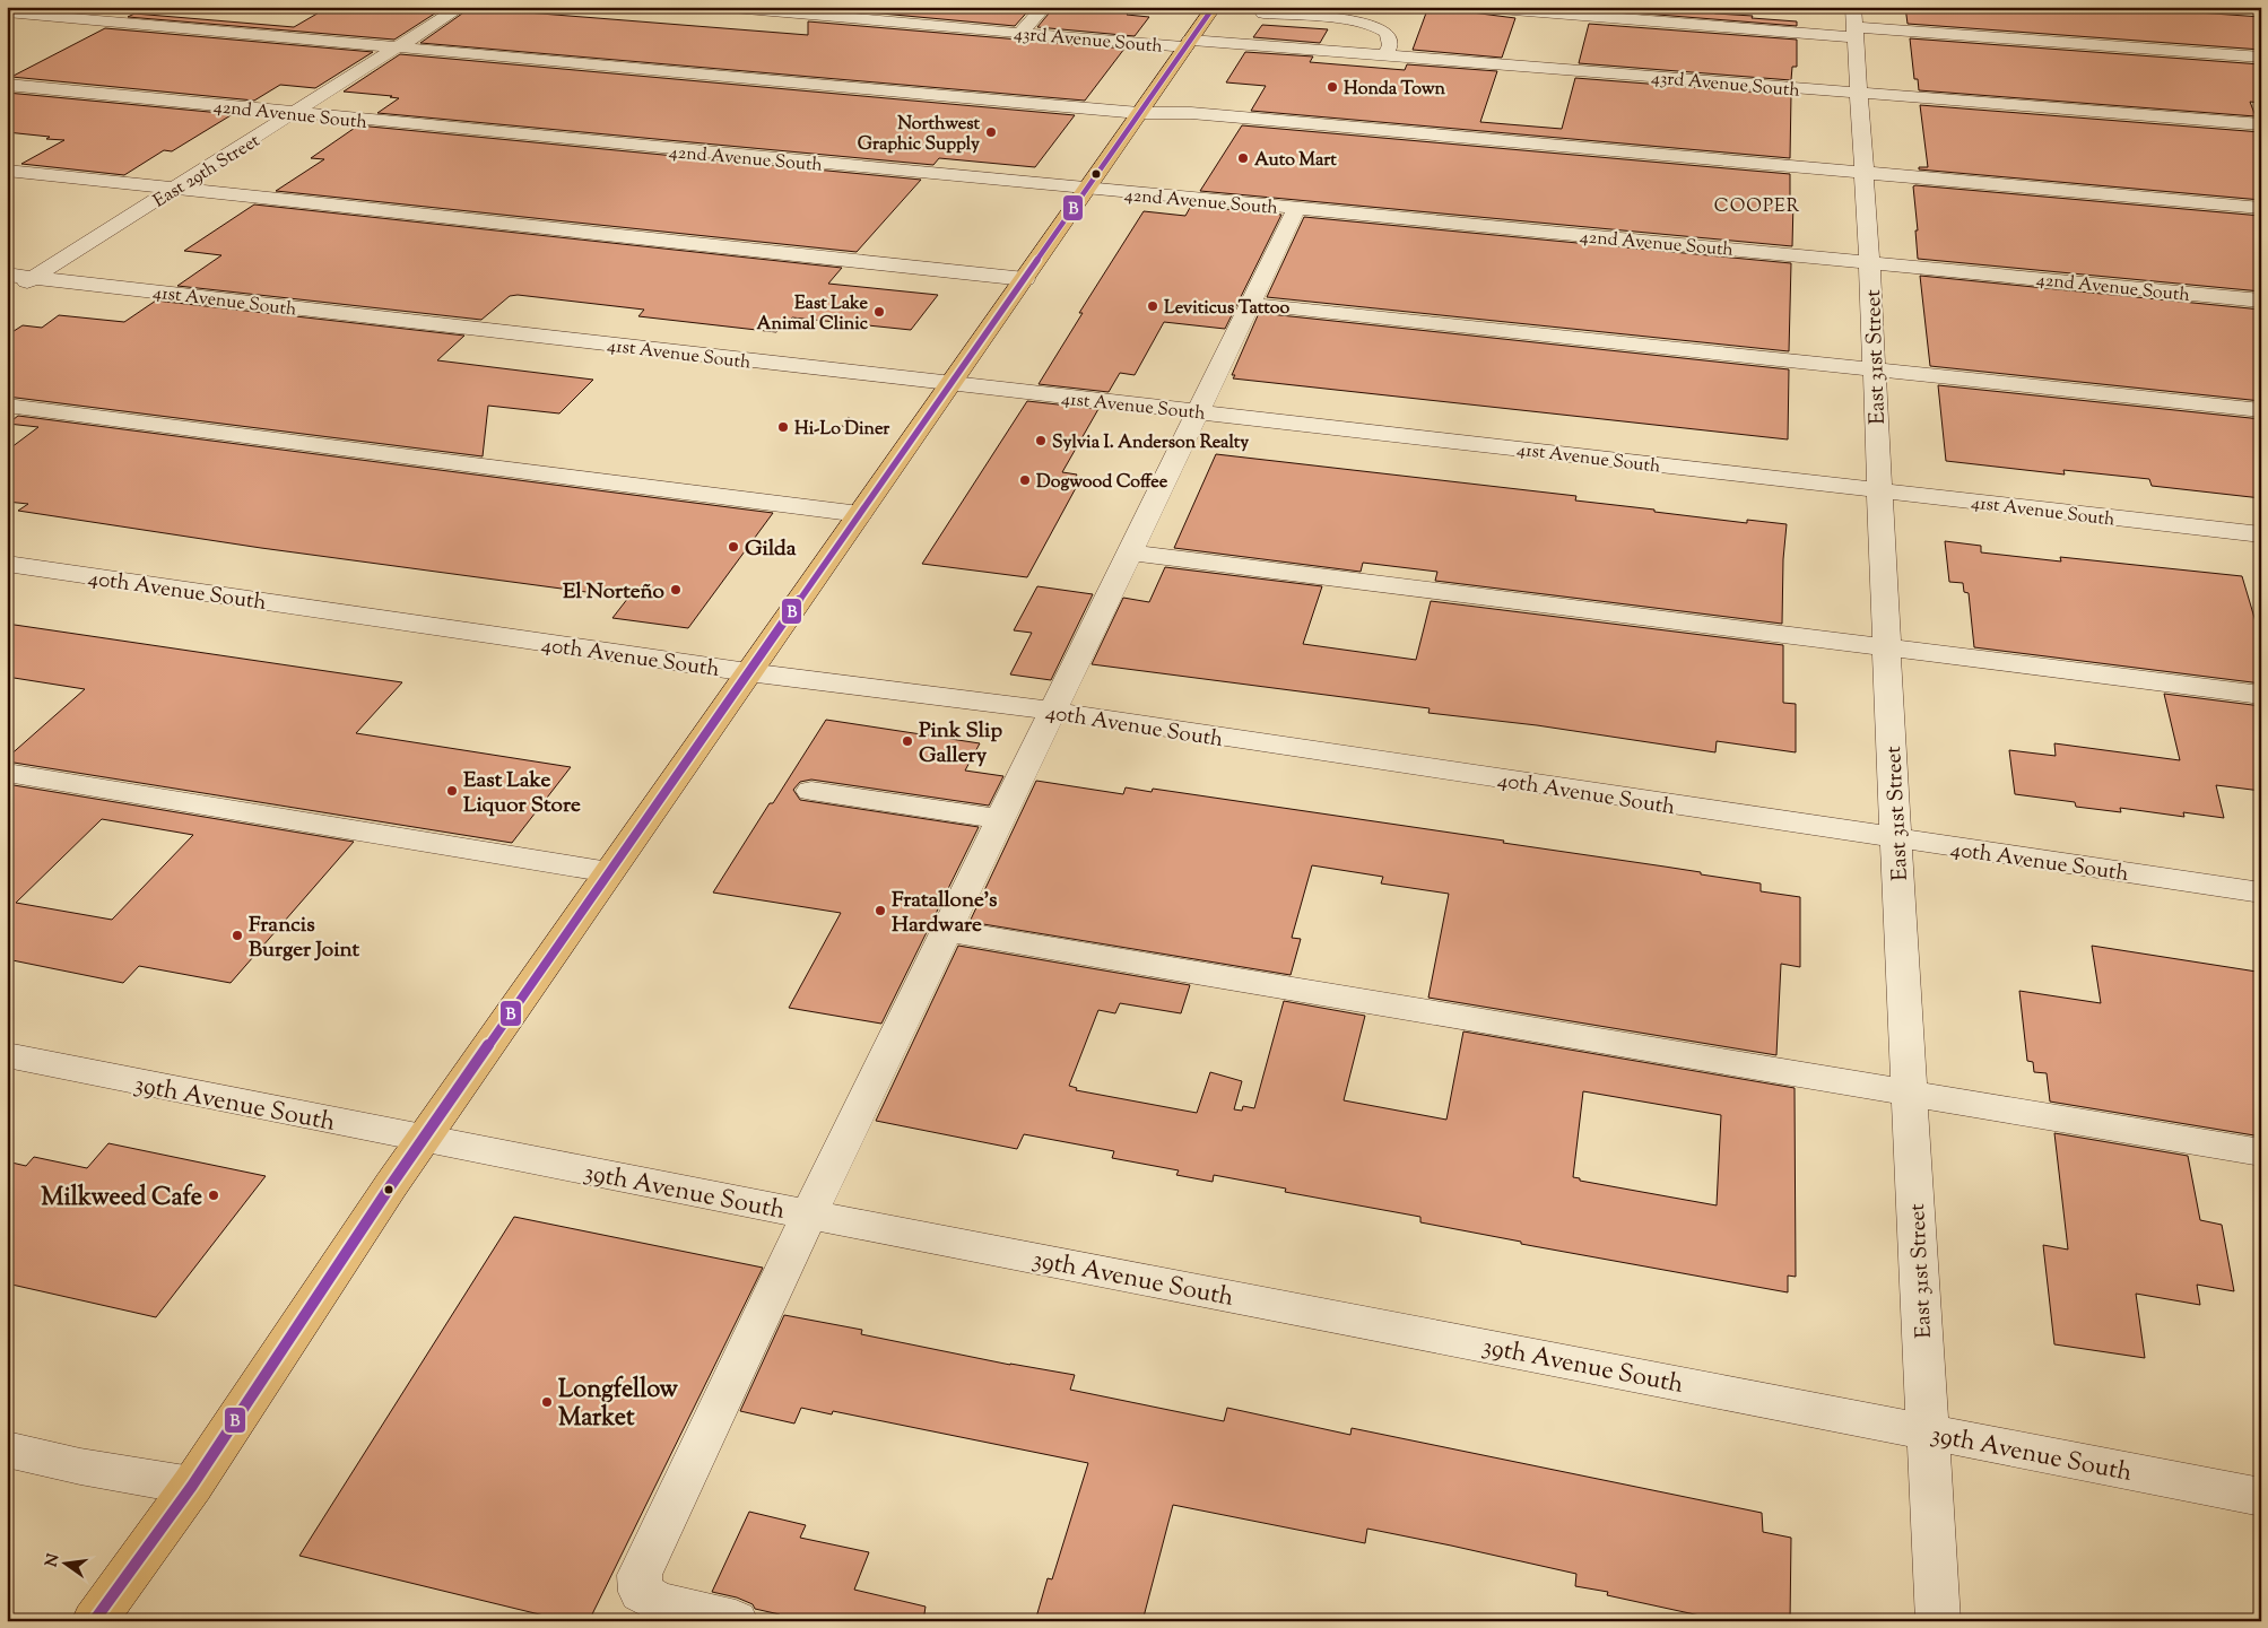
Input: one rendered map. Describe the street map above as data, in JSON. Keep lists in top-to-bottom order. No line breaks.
{"streets":{"street":["43rd Avenue South","42nd Avenue South","East 29th Street","41st Avenue South","East 31st Street","40th Avenue South","39th Avenue South"]},"crossings":[["43rd Avenue South","East 31st Street"],["42nd Avenue South","East 29th Street"],["42nd Avenue South","East 31st Street"],["East 29th Street","41st Avenue South"],["41st Avenue South","East 31st Street"],["East 31st Street","40th Avenue South"],["East 31st Street","39th Avenue South"]],"districts":["COOPER"],"places":["Honda Town","Northwest Graphic Supply","Auto Mart","Leviticus Tattoo","East Lake Animal Clinic","Hi-Lo Diner","Sylvia I. Anderson Realty","Dogwood Coffee","Gilda","El Norteño","Pink Slip Gallery","East Lake Liquor Store","Fratallone's Hardware","Francis Burger Joint","Milkweed Cafe","Longfellow Market"],"lines":["transit line B"],"north":"left"}
